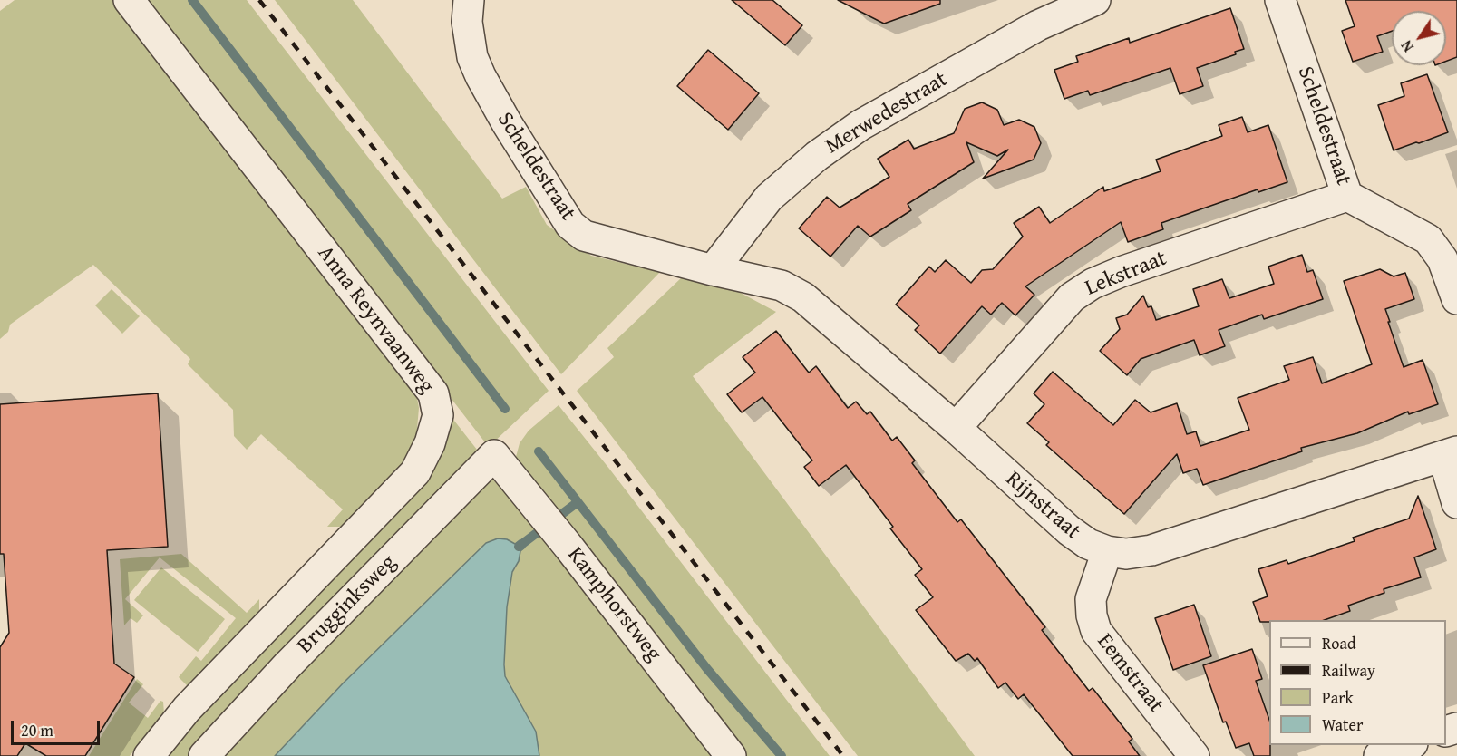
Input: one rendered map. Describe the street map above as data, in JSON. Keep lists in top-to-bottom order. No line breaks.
{"streets":{"street":["Merwedestraat","Scheldestraat","Lekstraat","Anna Reynvaanweg","Rijnstraat","Brugginksweg","Kamphorstweg","Eemstraat"]},"crossings":[["Merwedestraat","Scheldestraat"],["Merwedestraat","Rijnstraat"],["Scheldestraat","Lekstraat"],["Scheldestraat","Rijnstraat"],["Lekstraat","Rijnstraat"],["Rijnstraat","Eemstraat"],["Brugginksweg","Kamphorstweg"]],"legend":["Road","Railway","Park","Water"],"scale_bar":"20 m","north":"bottom left"}
